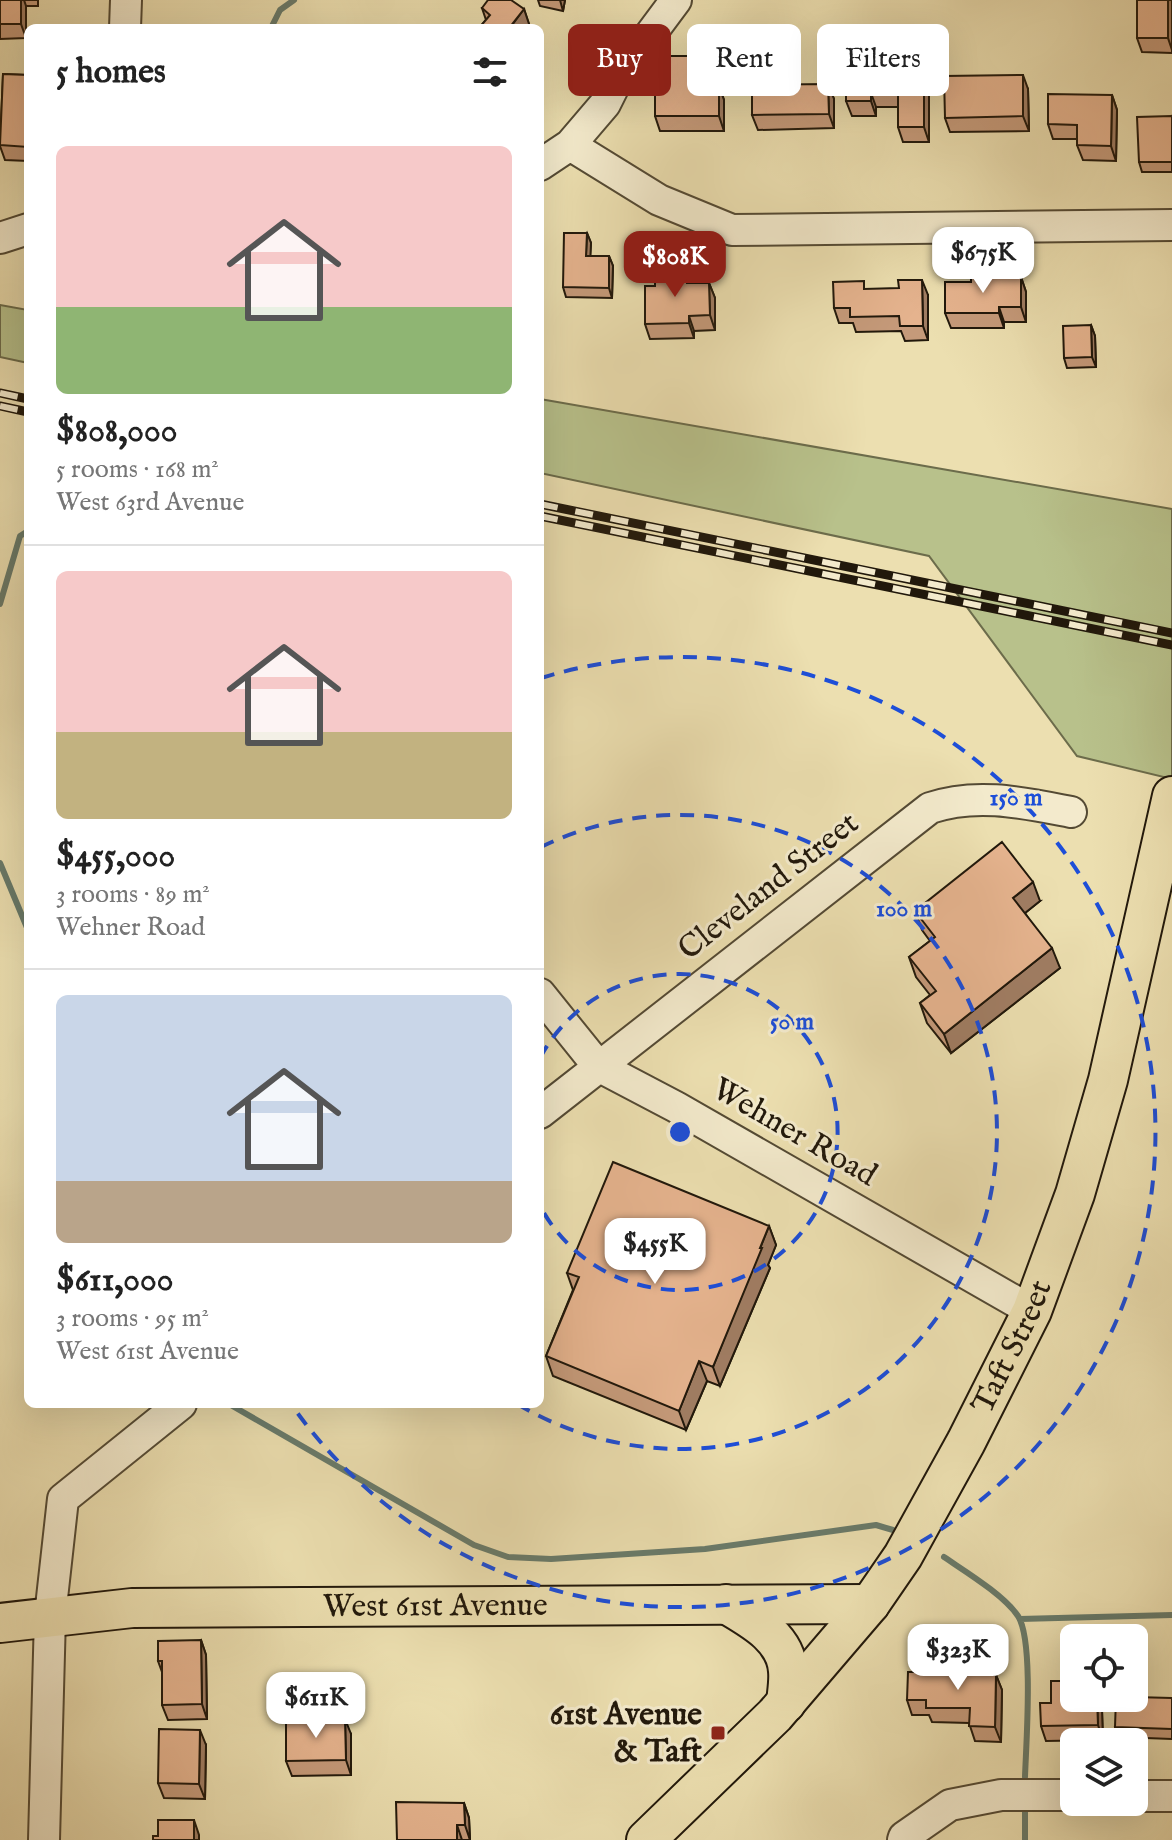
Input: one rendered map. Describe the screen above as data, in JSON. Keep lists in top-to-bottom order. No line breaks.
{"streets":{"main road":["Taft Street","West 61st Avenue"],"street":["Cleveland Street","Wehner Road"]},"crossings":[["Cleveland Street","Wehner Road"],["Wehner Road","Taft Street"],["Taft Street","West 61st Avenue"]],"places":{"transit":["61st Avenue & Taft"]},"page":{"chip":["Buy","Rent","Filters"],"heading":"5 homes","list":[{"name":"$808,000","note":"5 rooms · 168 m² · West 63rd Avenue"},{"name":"$455,000","note":"3 rooms · 89 m² · Wehner Road"},{"name":"$611,000","note":"3 rooms · 95 m² · West 61st Avenue"}],"price":["$675K","$808K","$455K","$323K","$611K"]},"rings":["150 m","100 m","50 m"]}
